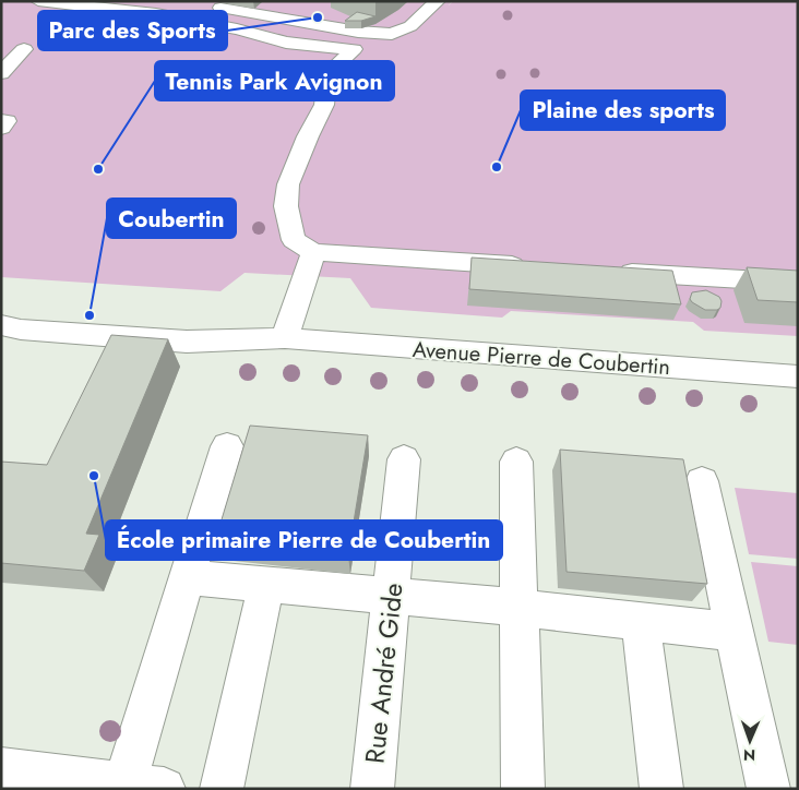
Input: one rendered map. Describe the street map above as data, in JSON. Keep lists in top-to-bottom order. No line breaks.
{"streets":{"street":["Avenue Pierre de Coubertin","Rue André Gide"]},"places":["Parc des Sports","Plaine des sports","Tennis Park Avignon","Coubertin","École primaire Pierre de Coubertin"],"north":"bottom"}
